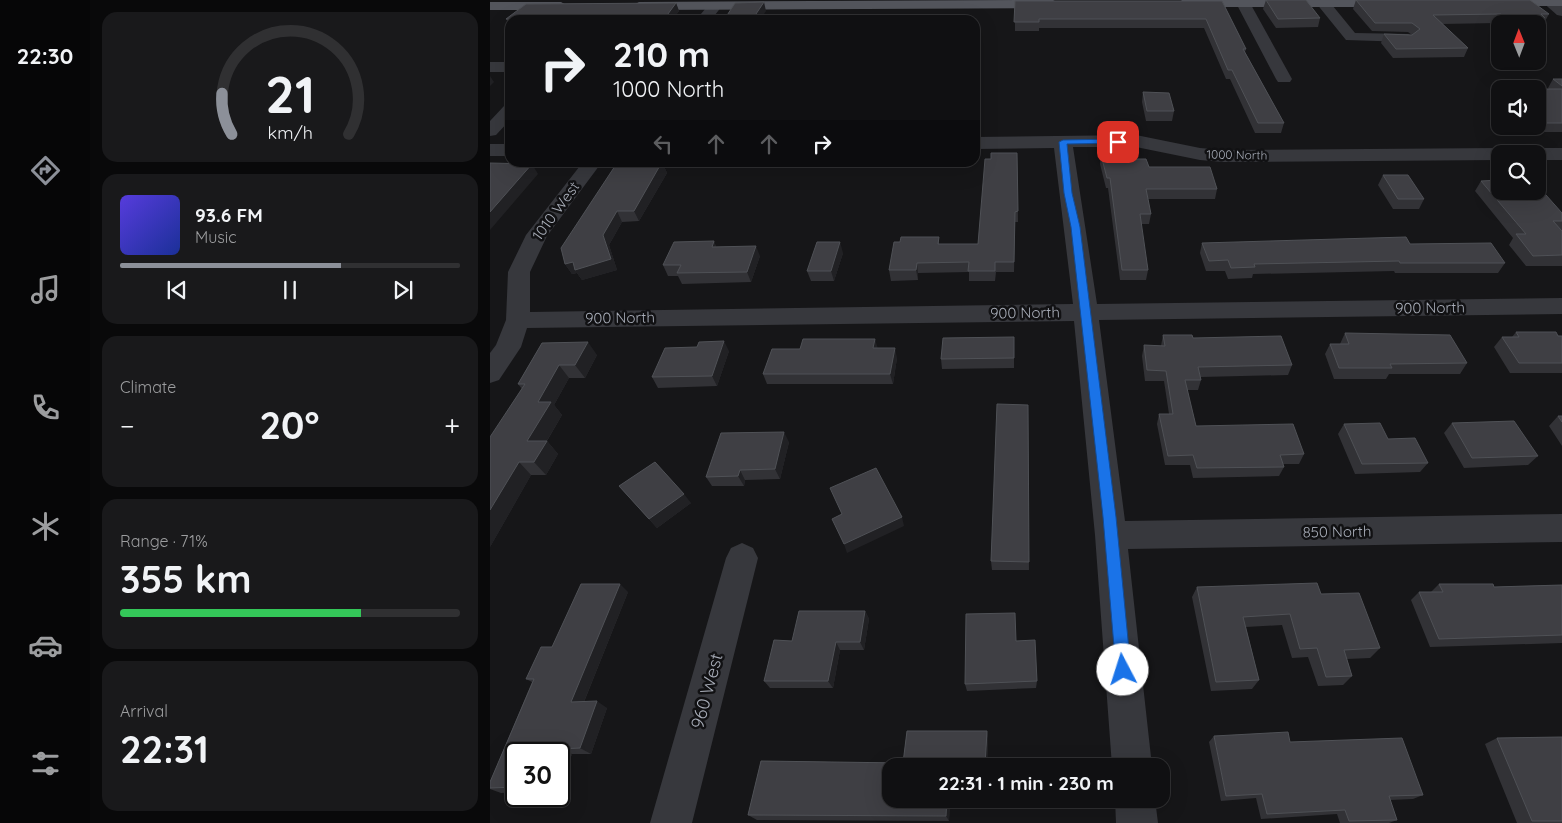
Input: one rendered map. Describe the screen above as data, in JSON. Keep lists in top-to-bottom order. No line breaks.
{"streets":{"street":["1000 North","1010 West","900 North","850 North","960 West"]},"crossings":[["1010 West","900 North"]],"north":"top","page":{"tabs":"22:30","turn":["210 m","1000 North"],"song":["93.6 FM","Music"],"tile":["Climate",["Range · 71%","355 km"],["Arrival","22:31"]],"heat":["−","20°","+"],"limit":"30","trip":"22:31 · 1 min · 230 m","gauge":["21","km/h"]}}
